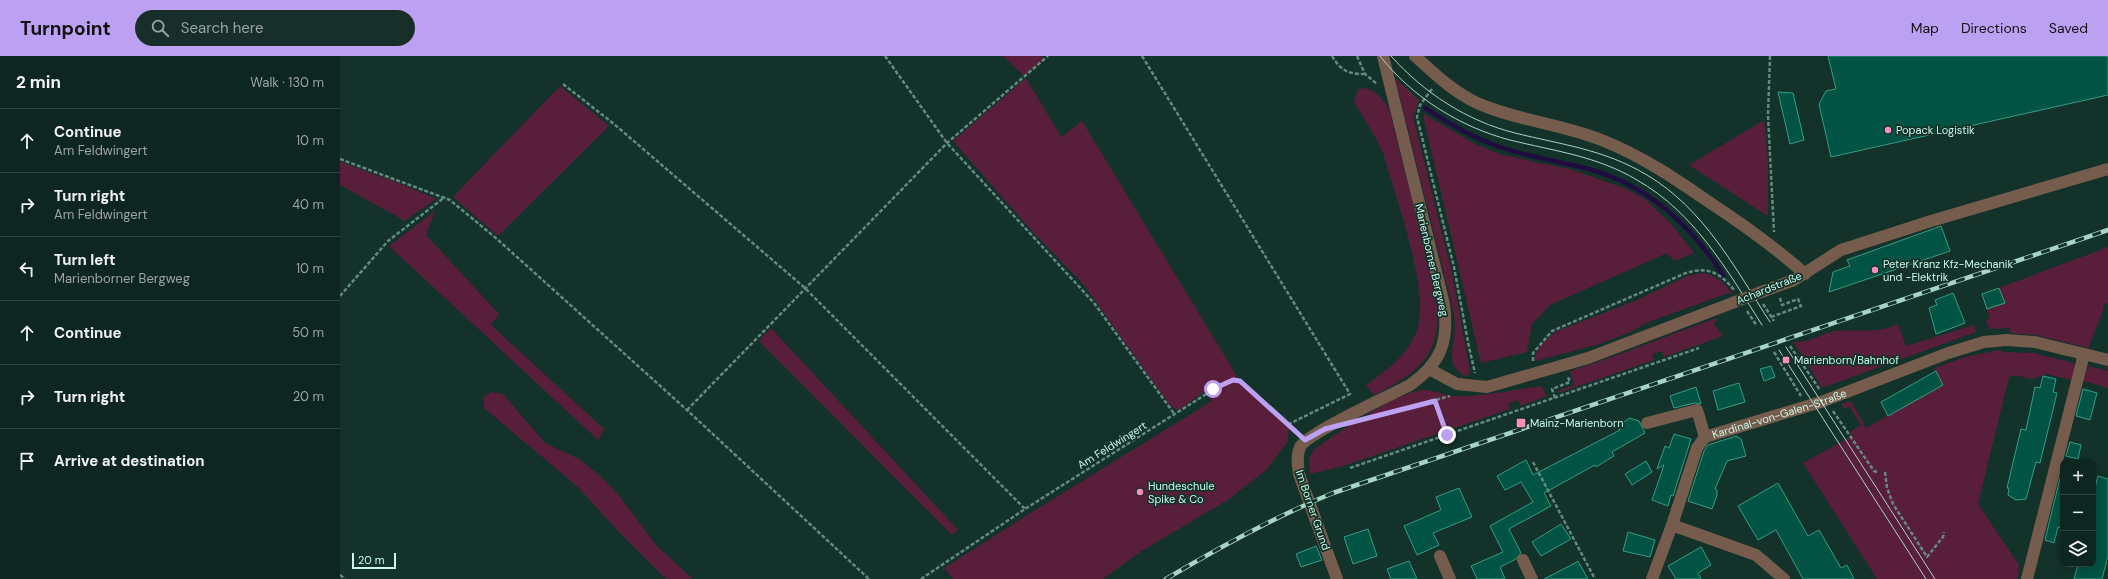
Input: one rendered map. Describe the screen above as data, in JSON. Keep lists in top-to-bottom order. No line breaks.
{"streets":{"street":["Marienborner Bergweg","Achardstraße","Kardinal-von-Galen-Straße","Im Borner Grund"],"path":["Am Feldwingert"]},"crossings":[["Marienborner Bergweg","Achardstraße"],["Marienborner Bergweg","Am Feldwingert"],["Marienborner Bergweg","Im Borner Grund"],["Am Feldwingert","Im Borner Grund"]],"places":{"other":["Popack Logistik","Peter Kranz Kfz-Mechanik und -Elektrik","Hundeschule Spike & Co"],"transit":["Marienborn/Bahnhof","Mainz-Marienborn"]},"scale_bar":"20 m","page":{"header":"Turnpoint","search":"Search here","nav":["Map","Directions","Saved"],"heading":["2 min","Walk · 130 m"],"list":[["Continue","Am Feldwingert","10 m"],["Turn right","Am Feldwingert","40 m"],["Turn left","Marienborner Bergweg","10 m"],["Continue","50 m"],["Turn right","20 m"],"Arrive at destination"],"map_buttons":["+","−"],"scale":"20 m"}}
